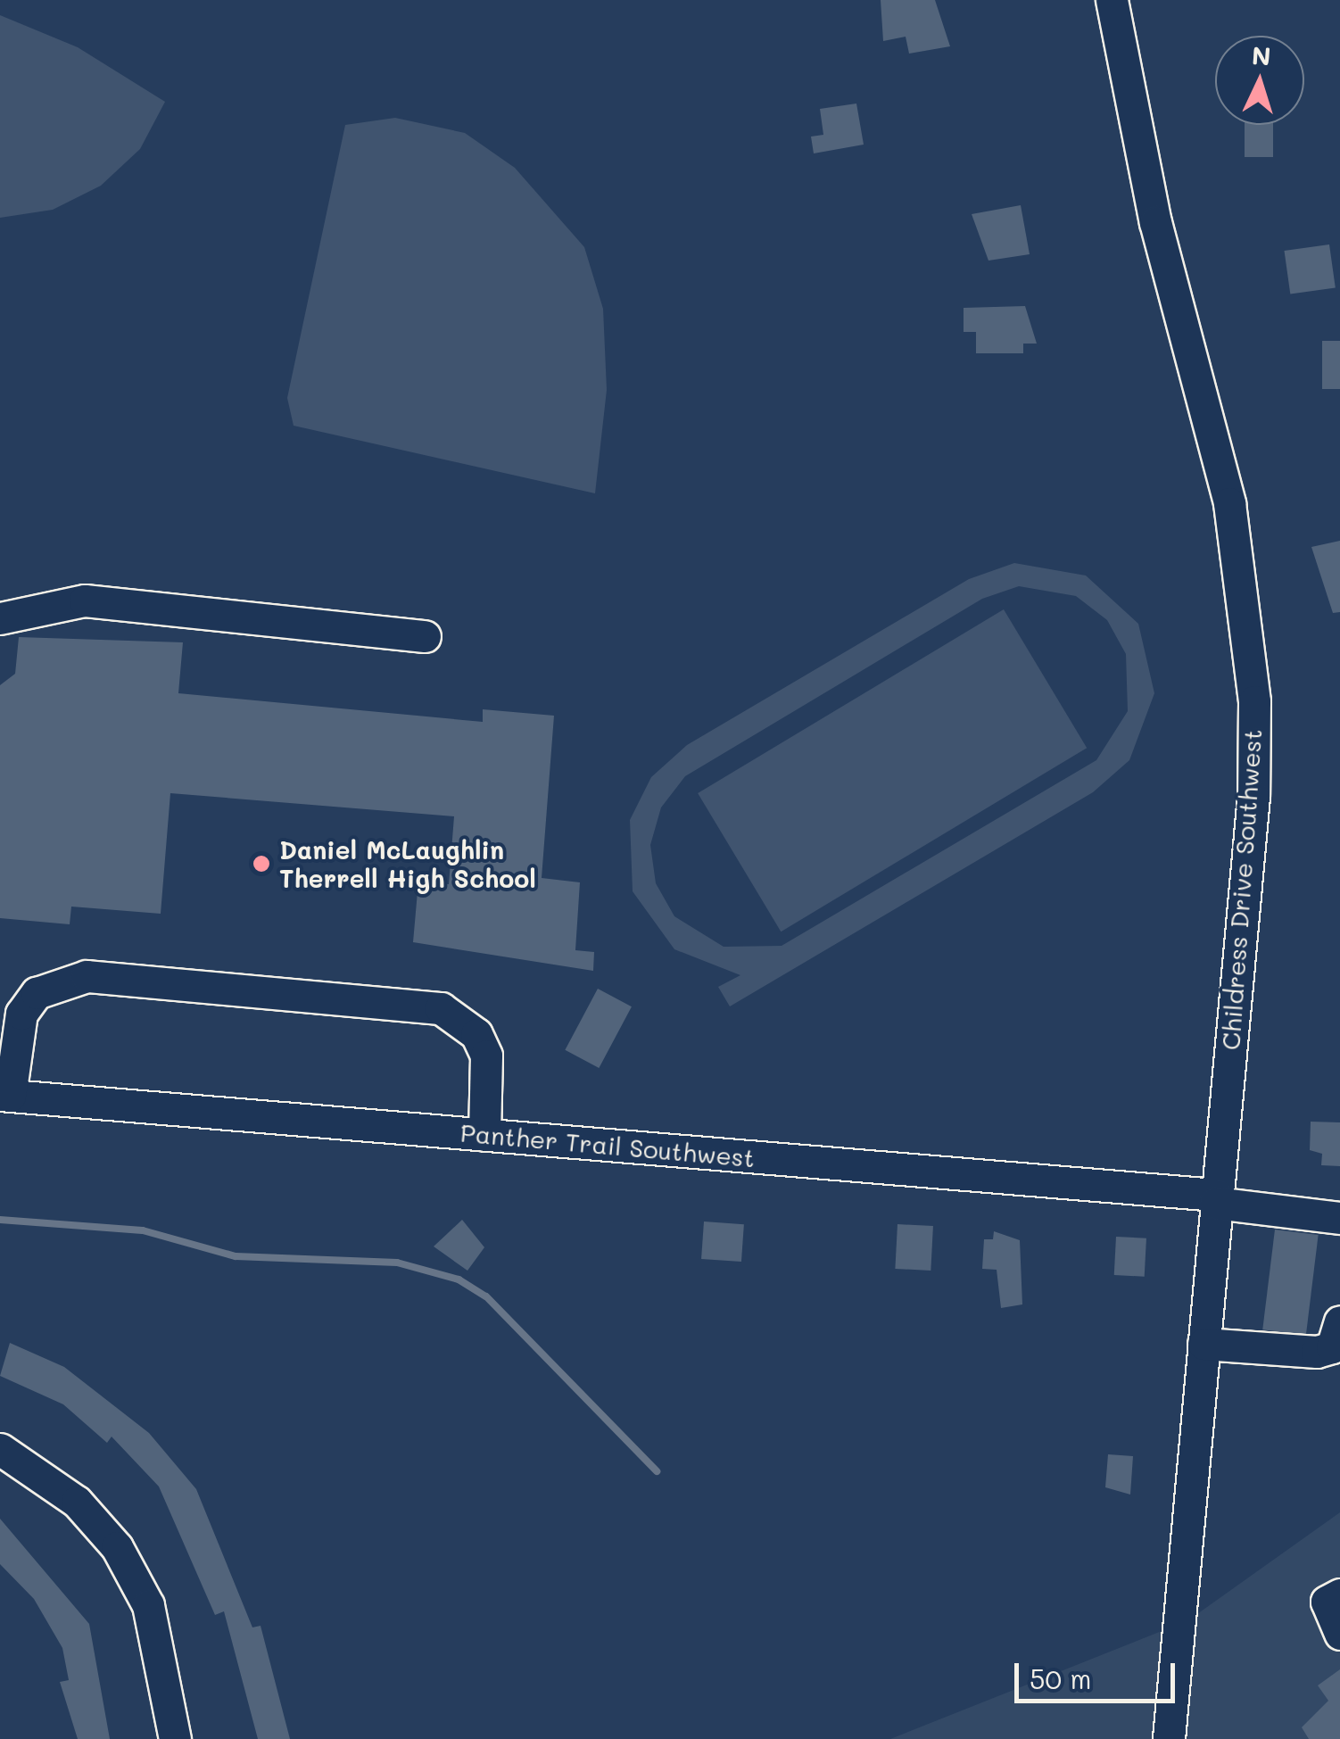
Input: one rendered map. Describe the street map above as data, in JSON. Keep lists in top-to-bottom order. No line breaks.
{"streets":{"street":["Childress Drive Southwest","Panther Trail Southwest"]},"crossings":[["Childress Drive Southwest","Panther Trail Southwest"]],"places":["Daniel McLaughlin Therrell High School"],"scale_bar":"50 m","north":"top"}
